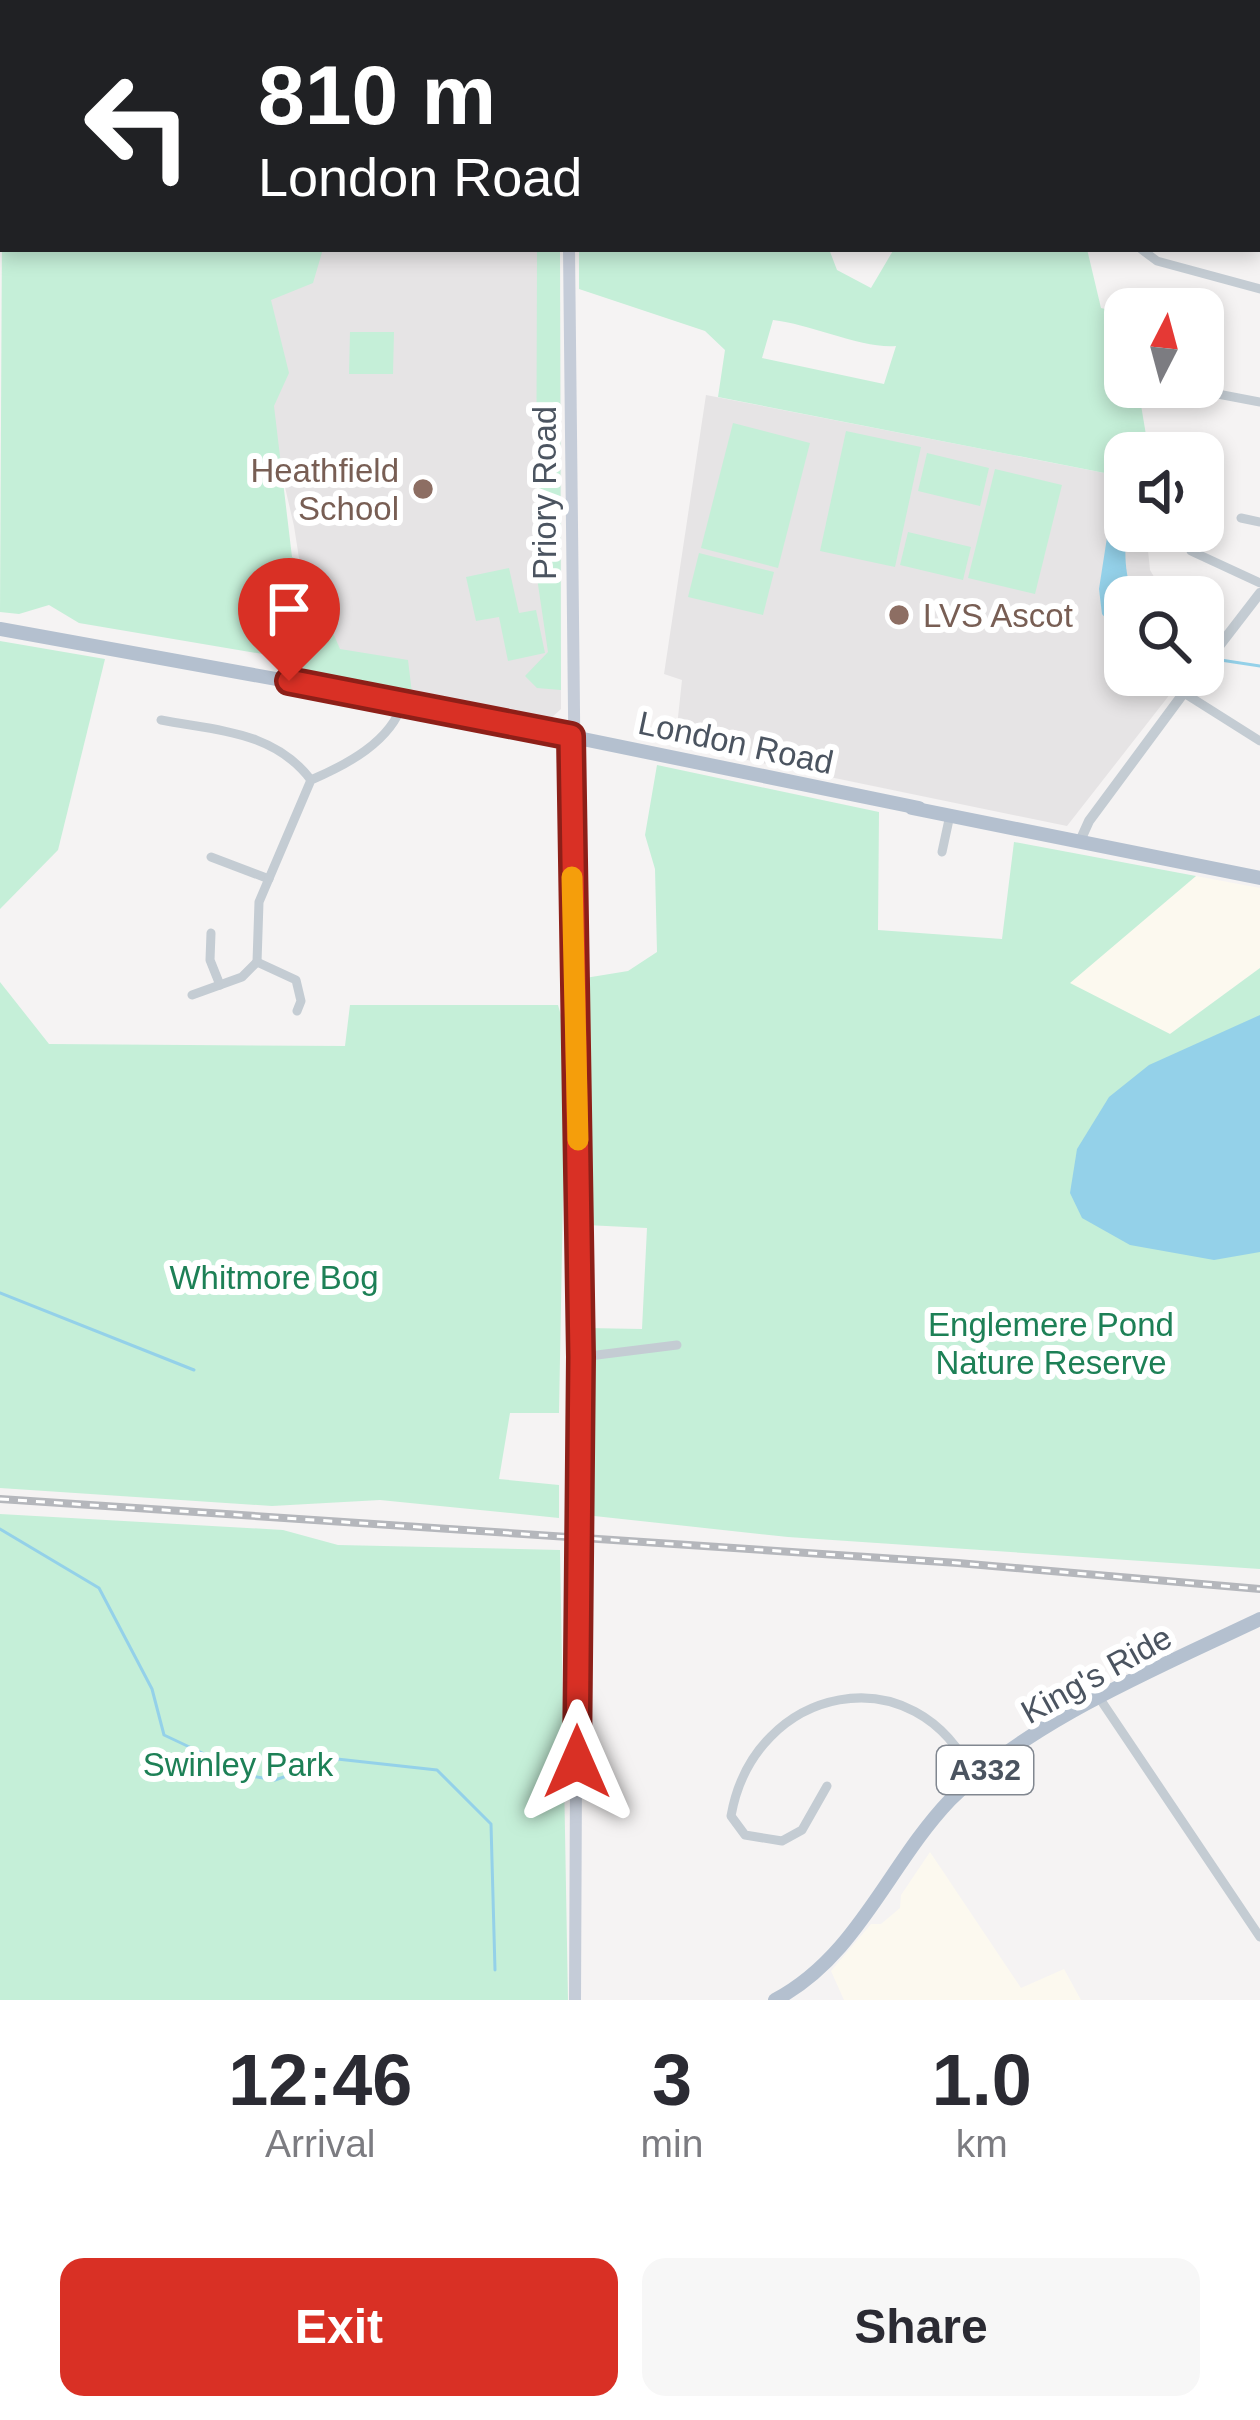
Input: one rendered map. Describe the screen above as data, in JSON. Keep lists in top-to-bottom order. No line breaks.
{"streets":{"main road":["Priory Road","London Road","King's Ride","A332"]},"crossings":[["Priory Road","London Road"]],"parks":["Whitmore Bog","Englemere Pond Nature Reserve","Swinley Park"],"places":["Heathfield School","LVS Ascot"],"north":"top","page":{"turn":["810 m","London Road"],"eta":["12:46","Arrival","3","min","1.0","km"],"buttons":["Exit","Share"]}}
